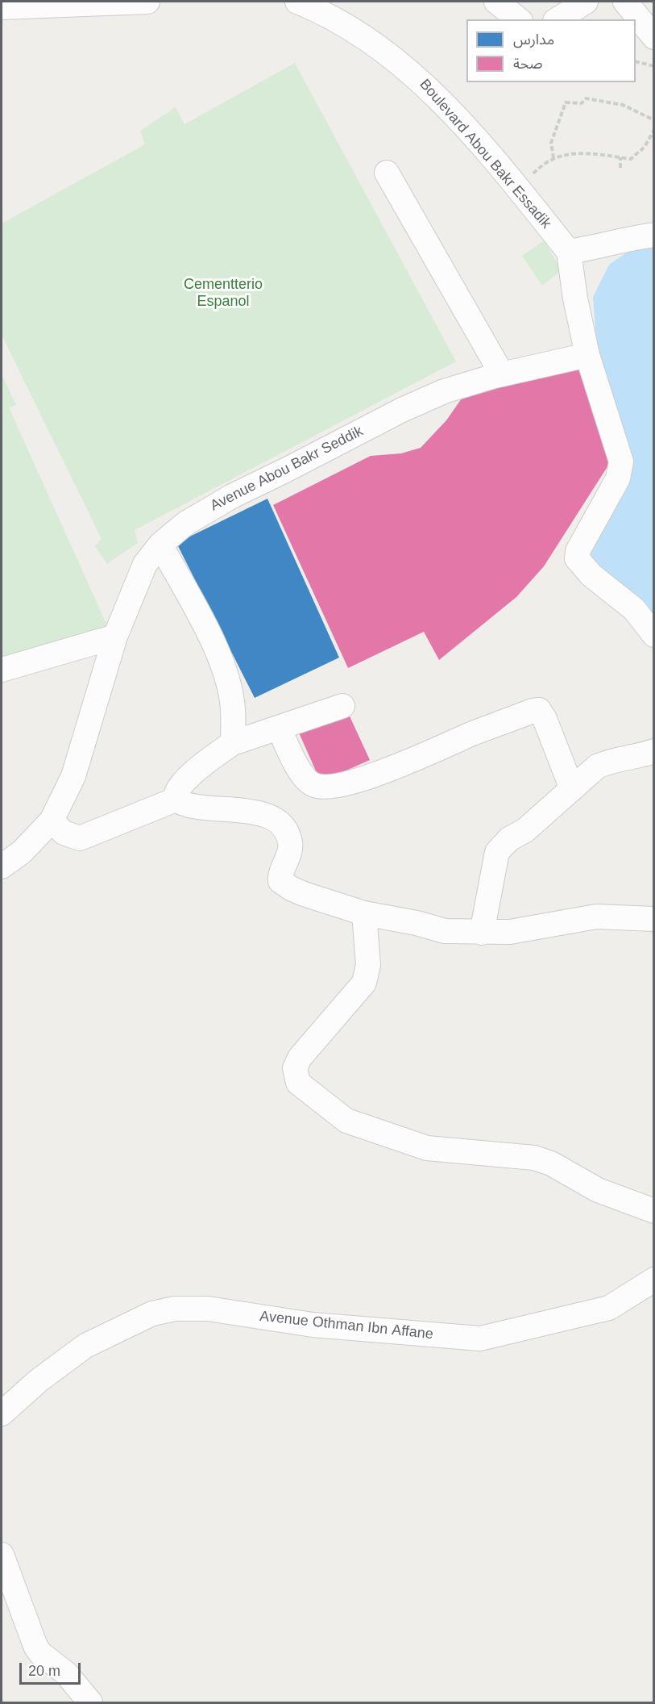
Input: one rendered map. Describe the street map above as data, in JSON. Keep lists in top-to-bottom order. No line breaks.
{"streets":{"street":["Boulevard Abou Bakr Essadik","Avenue Abou Bakr Seddik","Avenue Othman Ibn Affane"]},"parks":["Cementterio Espanol"],"legend":["مدارس","صحة"],"scale_bar":"20 m"}
